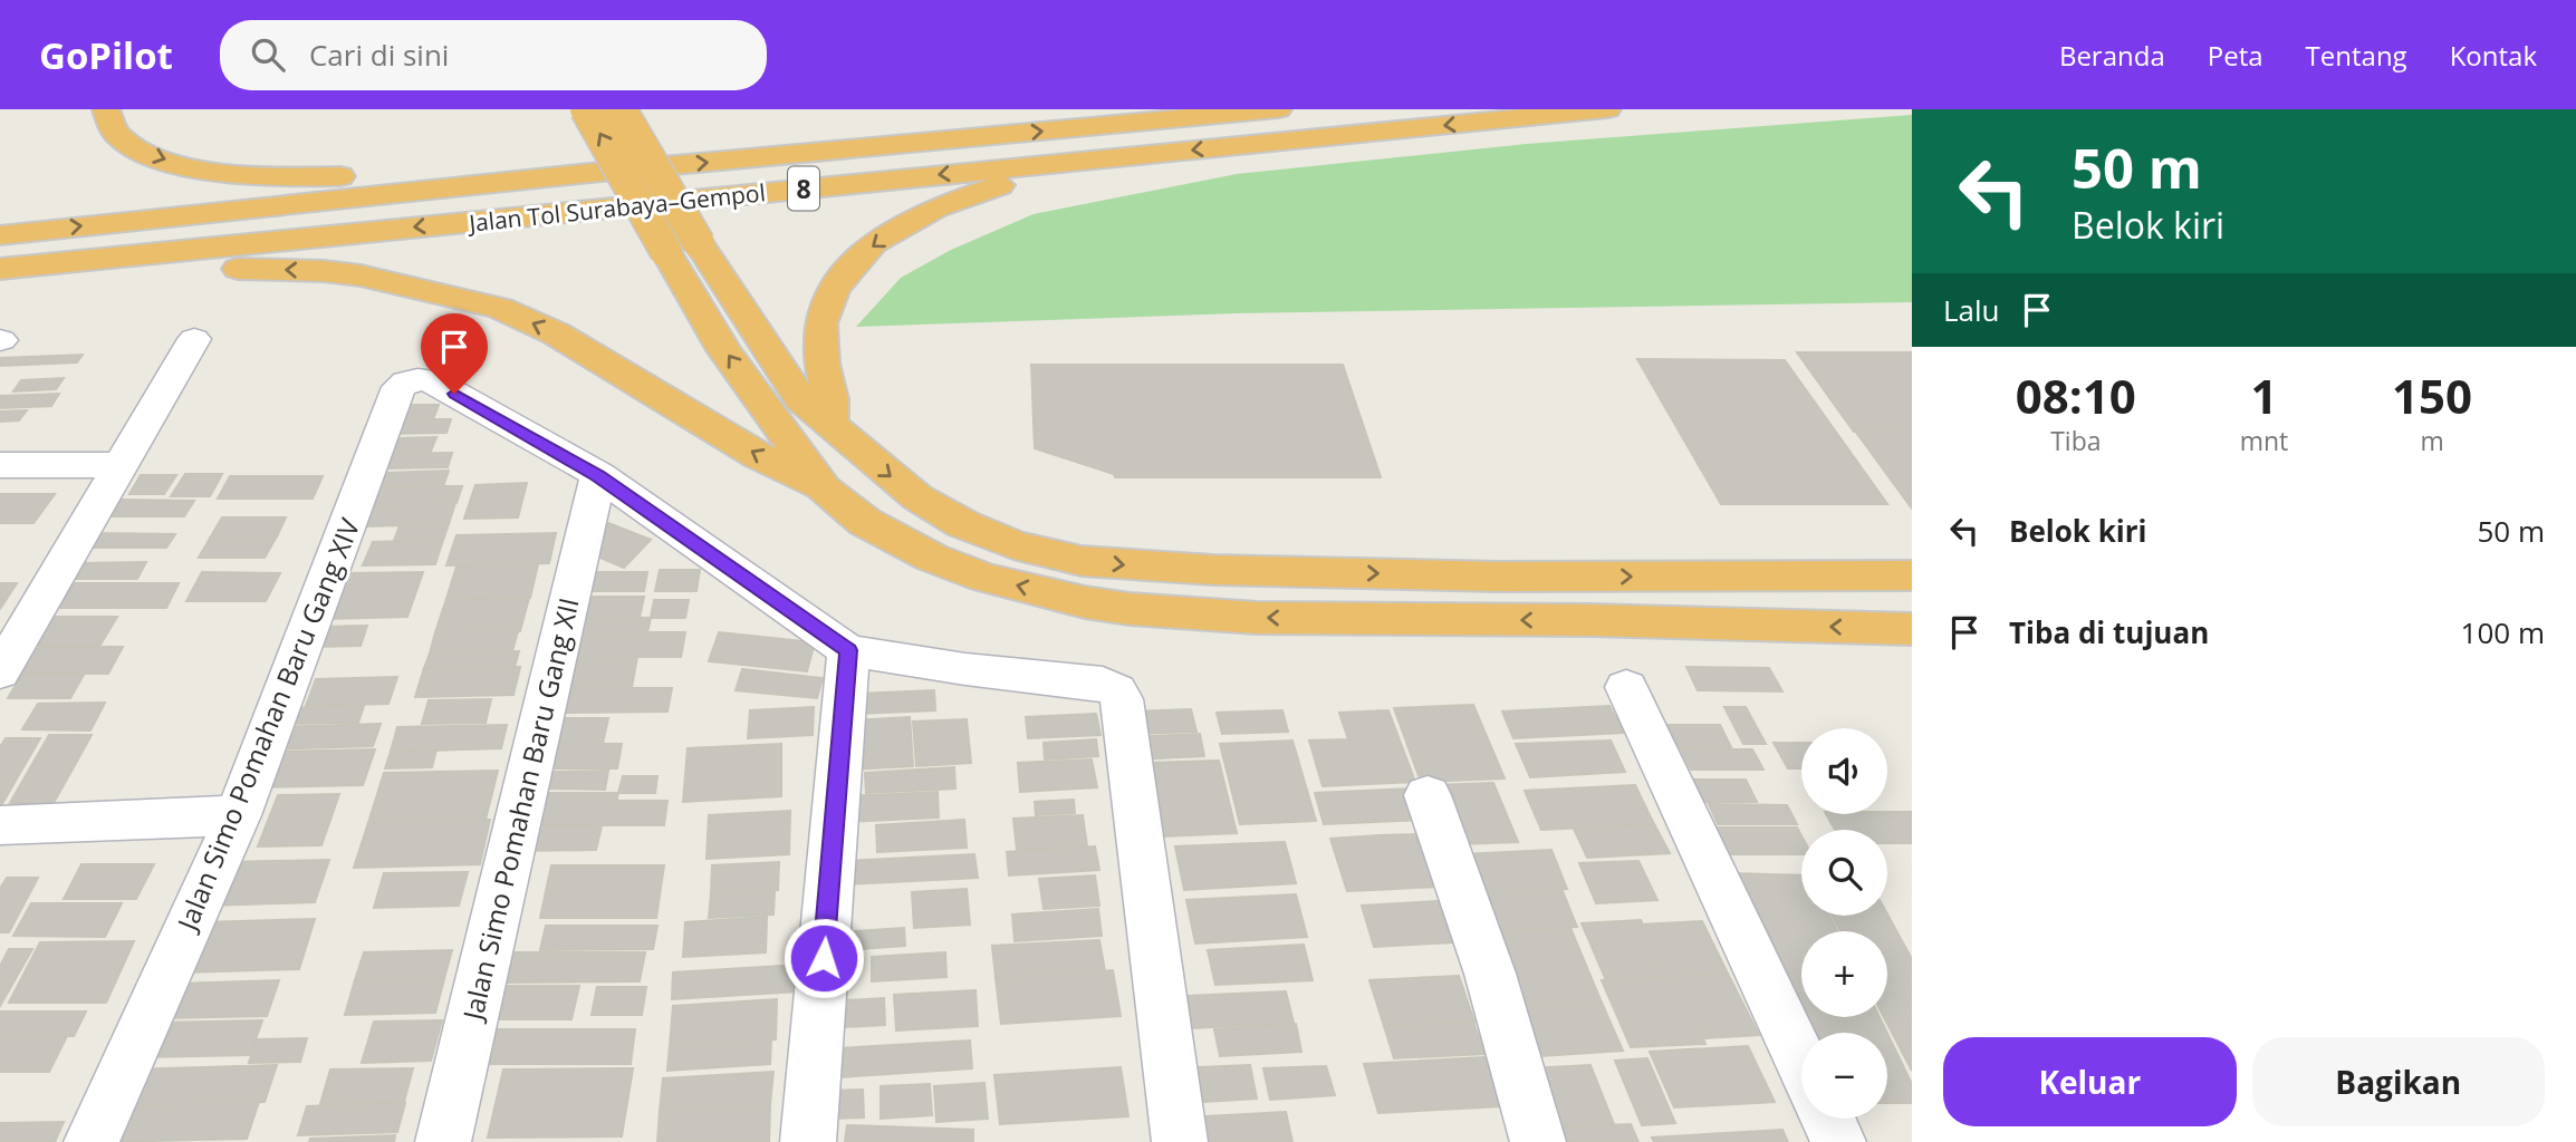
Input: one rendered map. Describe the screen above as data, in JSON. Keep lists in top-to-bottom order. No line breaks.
{"streets":{"highway":["8","Jalan Tol Surabaya–Gempol"],"street":["Jalan Simo Pomahan Baru Gang XIV","Jalan Simo Pomahan Baru Gang XII"]},"crossings":[["Jalan Simo Pomahan Baru Gang XIV","Jalan Simo Pomahan Baru Gang XII"]],"page":{"header":"GoPilot","search":"Cari di sini","nav":["Beranda","Peta","Tentang","Kontak"],"turn":["50 m","Belok kiri"],"then":"Lalu","eta":["08:10","Tiba","1","mnt","150","m"],"list":[{"name":"Belok kiri","value":"50 m"},{"name":"Tiba di tujuan","value":"100 m"}],"map_buttons":["+","−"],"buttons":["Keluar","Bagikan"]}}
